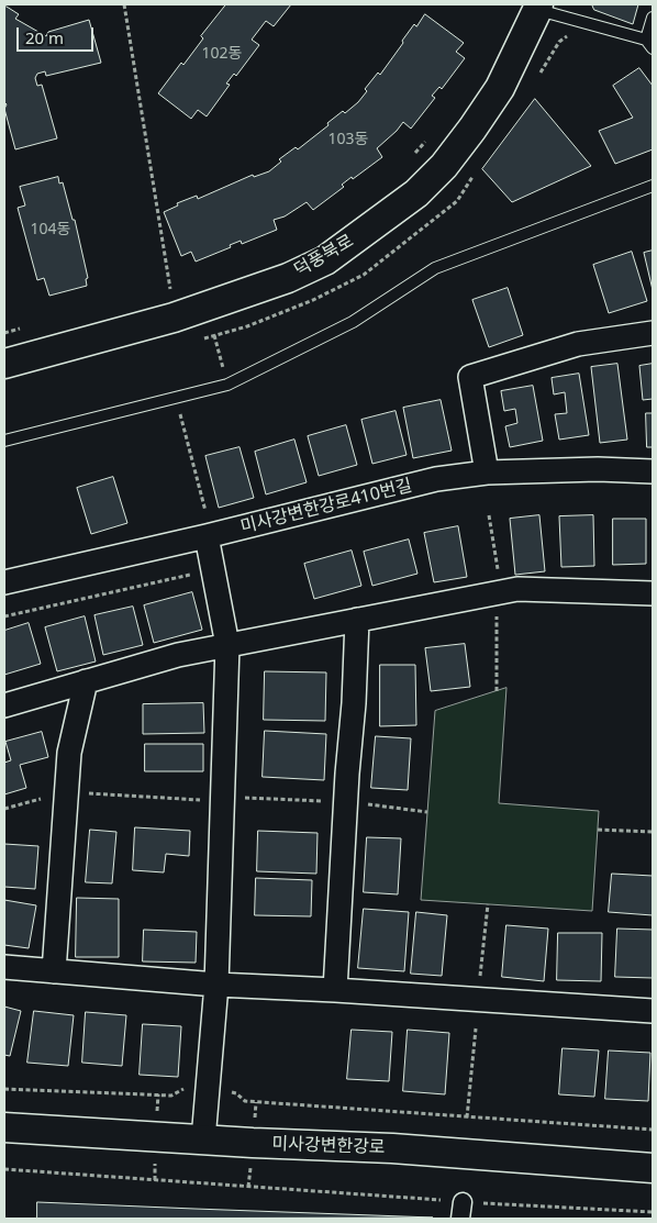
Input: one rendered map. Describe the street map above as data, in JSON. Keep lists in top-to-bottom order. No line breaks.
{"streets":{"street":["덕풍북로","미사강변한강로410번길","미사강변한강로"]},"house_numbers":["102동","103동","104동"],"scale_bar":"20 m"}
